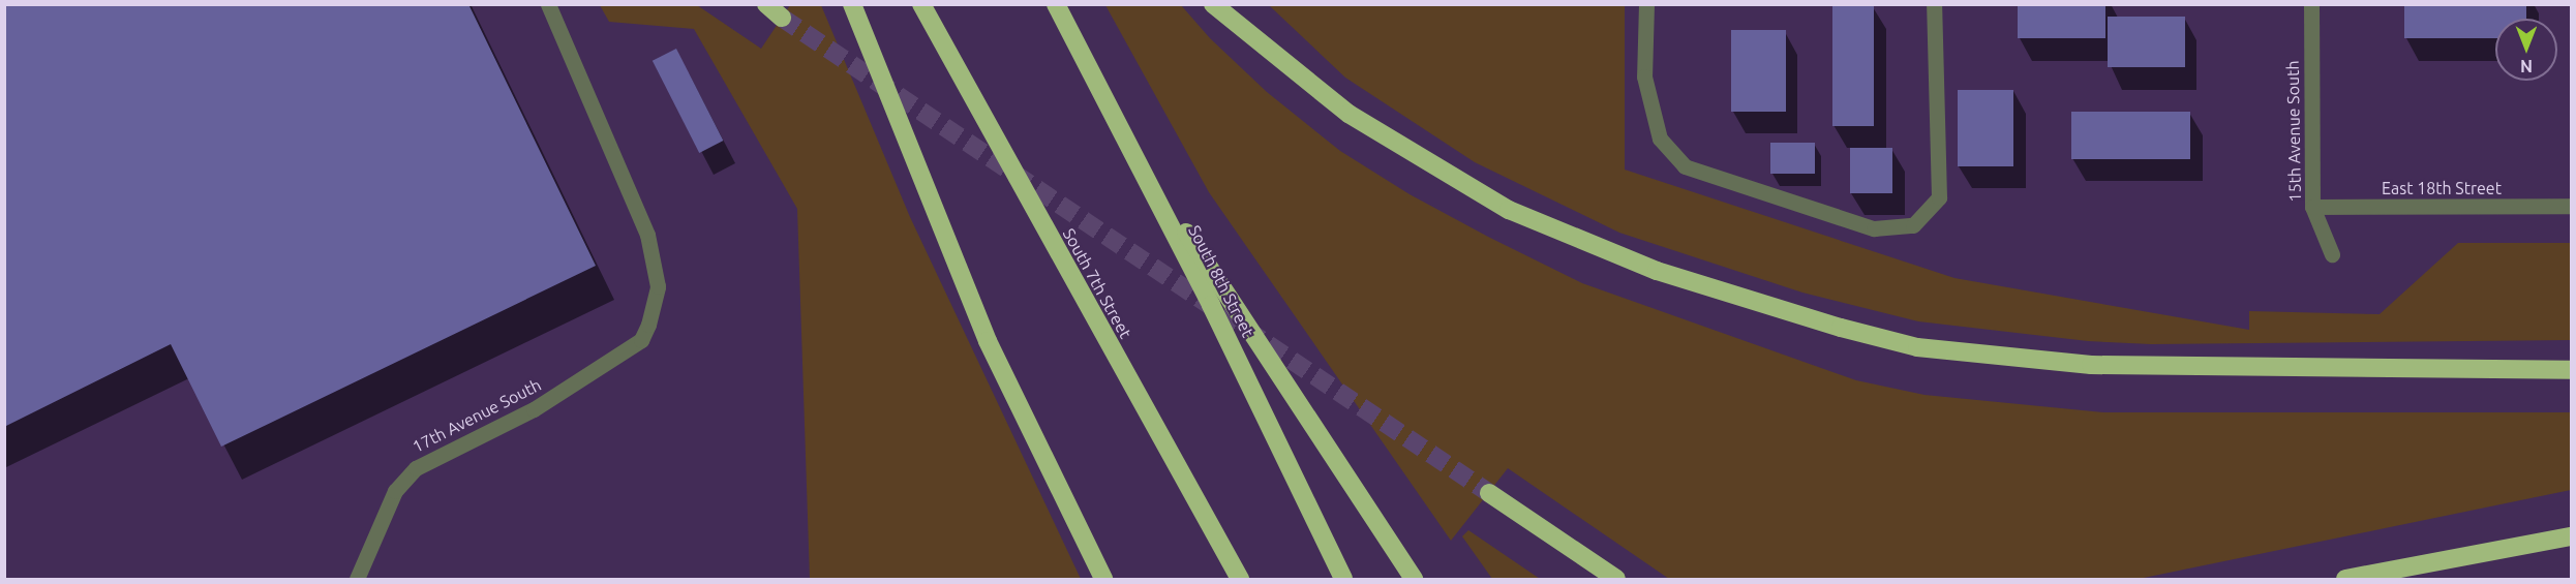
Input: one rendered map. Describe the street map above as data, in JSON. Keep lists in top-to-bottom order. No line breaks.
{"streets":{"highway":["South 8th Street","South 7th Street"],"street":["15th Avenue South","East 18th Street","17th Avenue South"]},"crossings":[["15th Avenue South","East 18th Street"]],"north":"bottom"}
